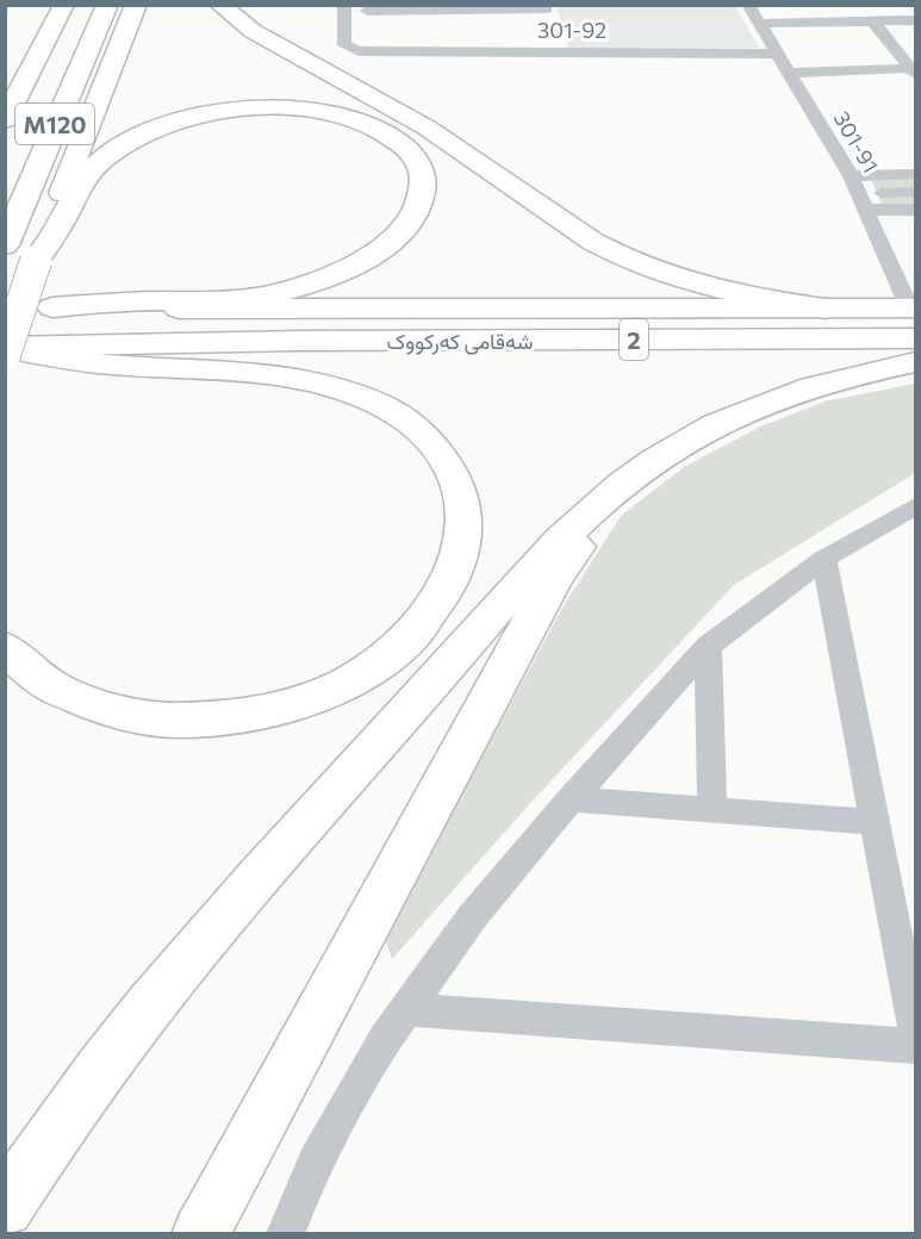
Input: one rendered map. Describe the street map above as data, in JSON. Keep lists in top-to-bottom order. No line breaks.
{"streets":{"highway":["M120","2","شەقامی کەرکووک"],"street":["301-92","301-91"]},"crossings":[["301-92","301-91"],["301-91","شەقامی کەرکووک"]]}
